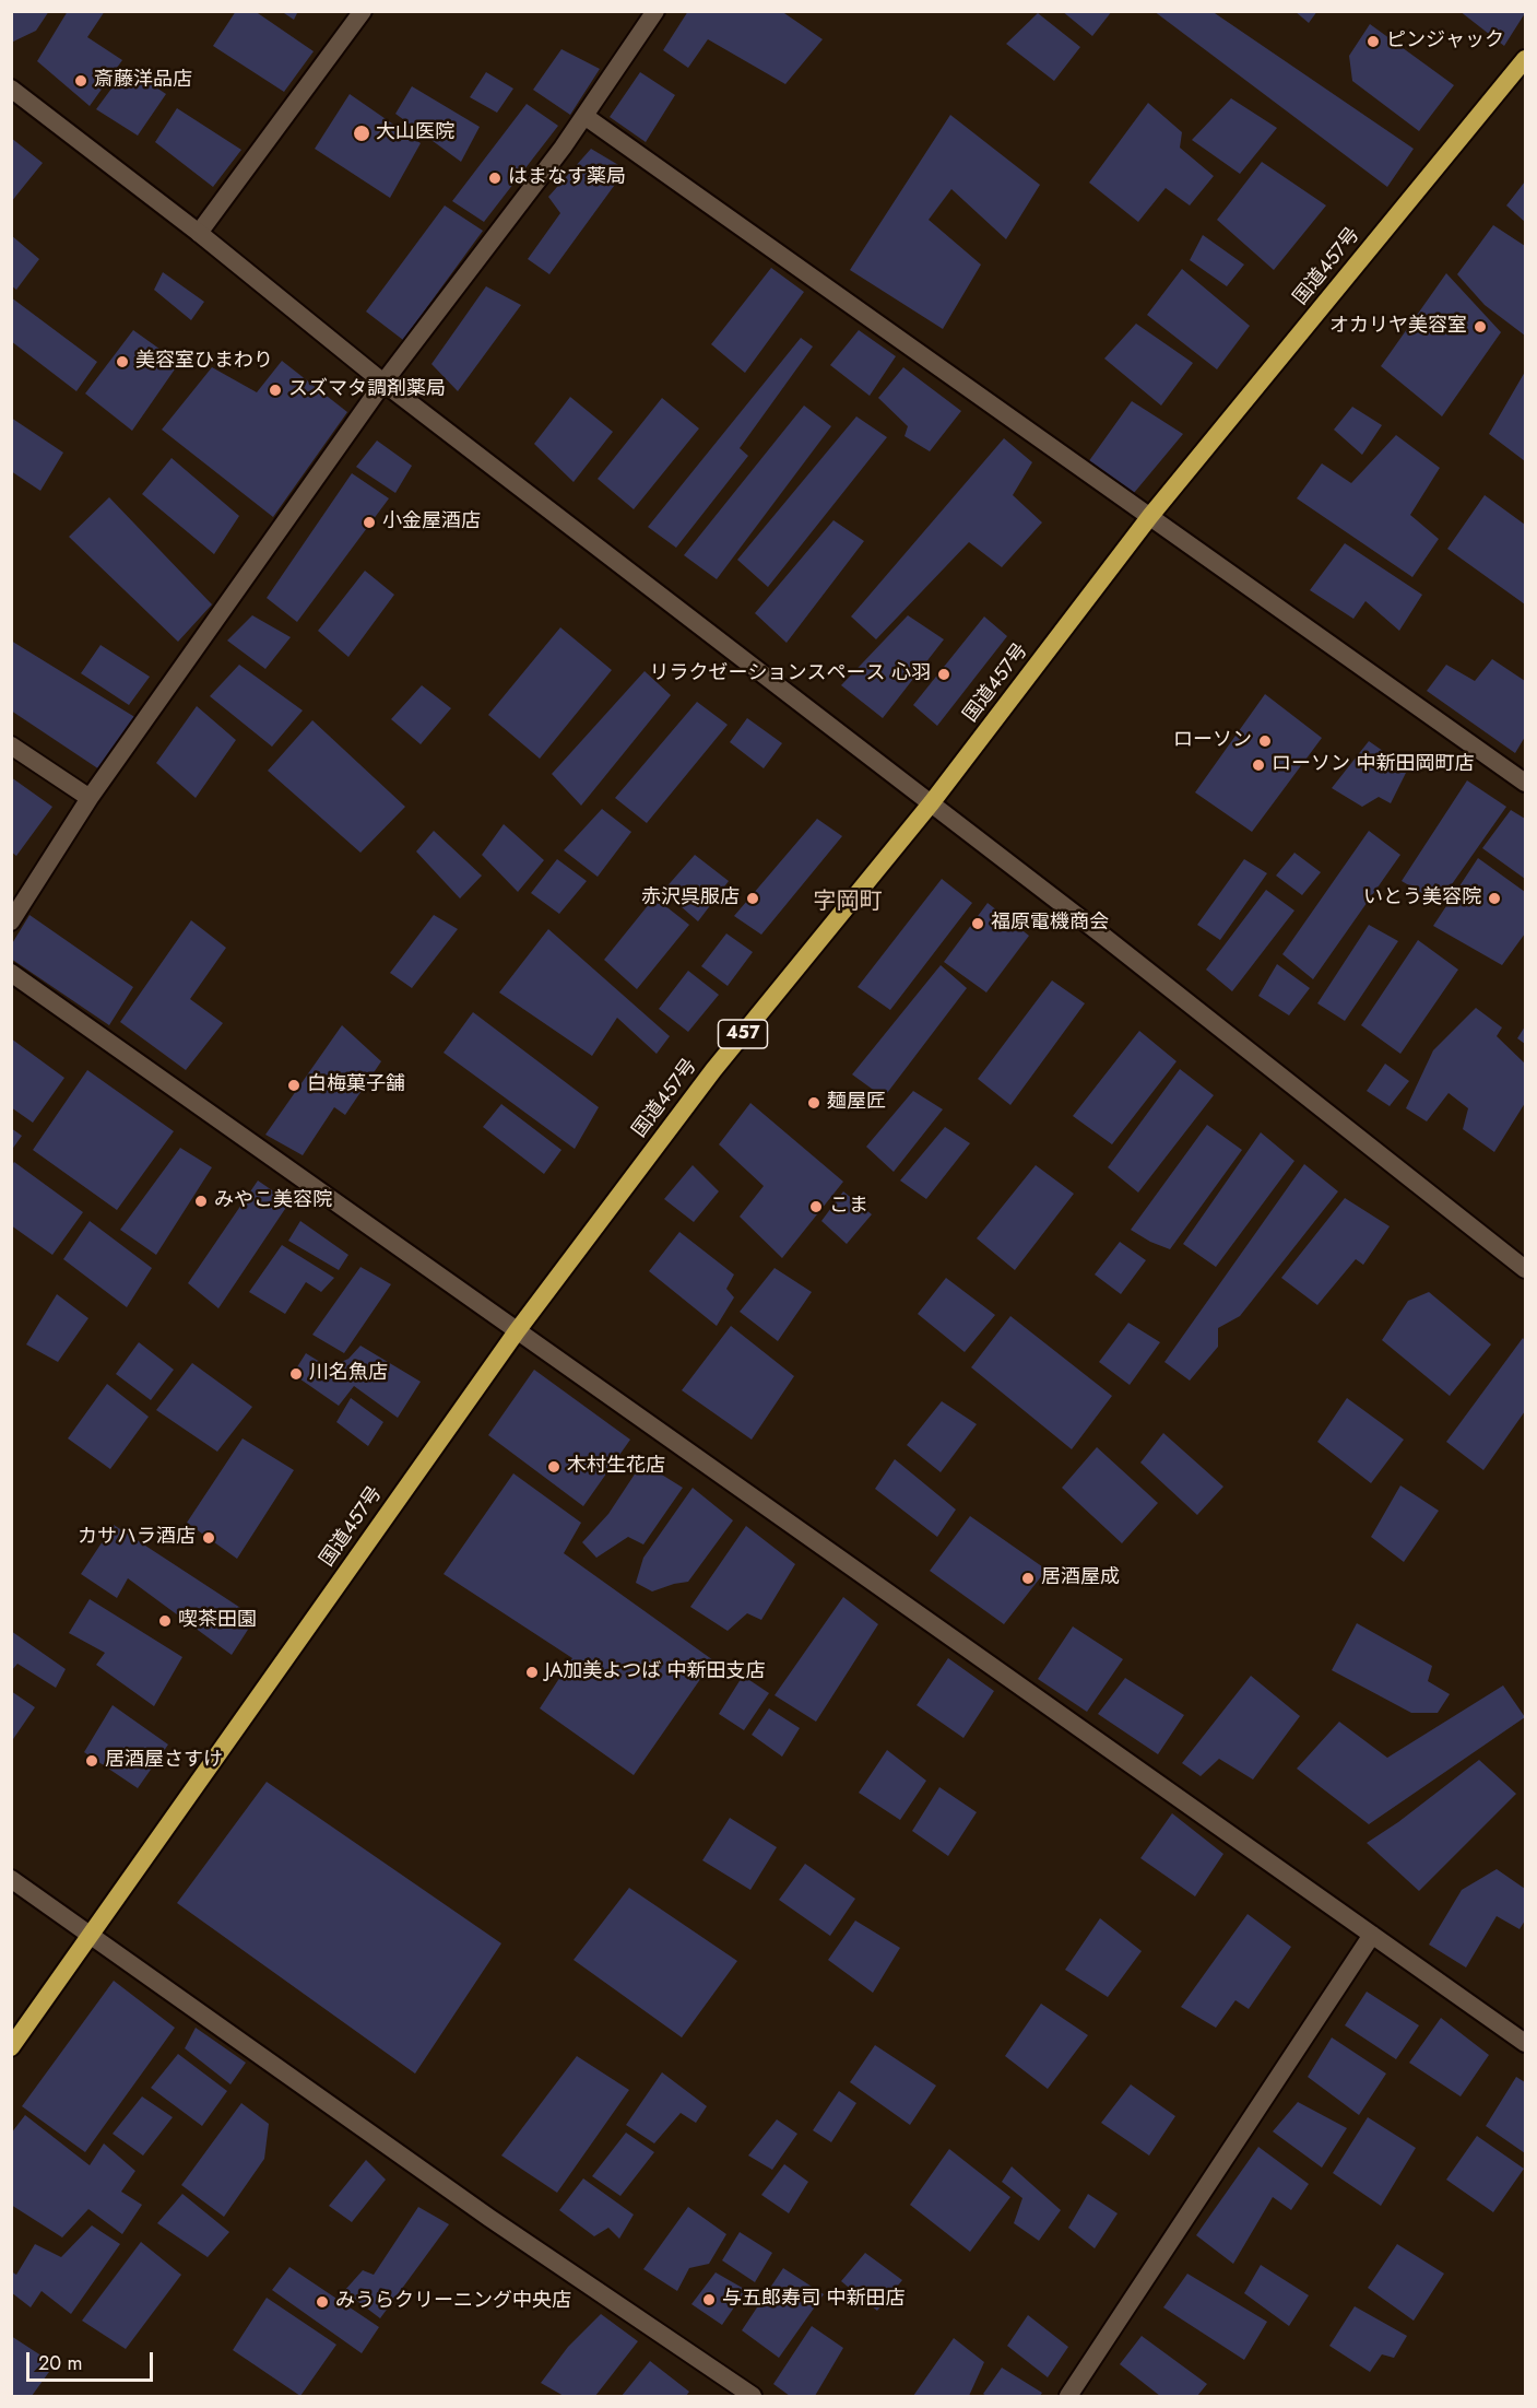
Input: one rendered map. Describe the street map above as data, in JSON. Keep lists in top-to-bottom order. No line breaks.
{"streets":{"highway":["国道457号","457"]},"districts":["字岡町"],"places":["ピンジャック","斎藤洋品店","大山医院","はまなす薬局","オカリヤ美容室","美容室ひまわり","スズマタ調剤薬局","小金屋酒店","リラクゼーションスペース 心羽","ローソン","ローソン 中新田岡町店","赤沢呉服店","いとう美容院","福原電機商会","白梅菓子舗","麺屋匠","みやこ美容院","こま","川名魚店","木村生花店","カサハラ酒店","居酒屋成","喫茶田園","JA加美よつば 中新田支店","居酒屋さすけ","与五郎寿司 中新田店","みうらクリーニング中央店"],"scale_bar":"20 m"}
